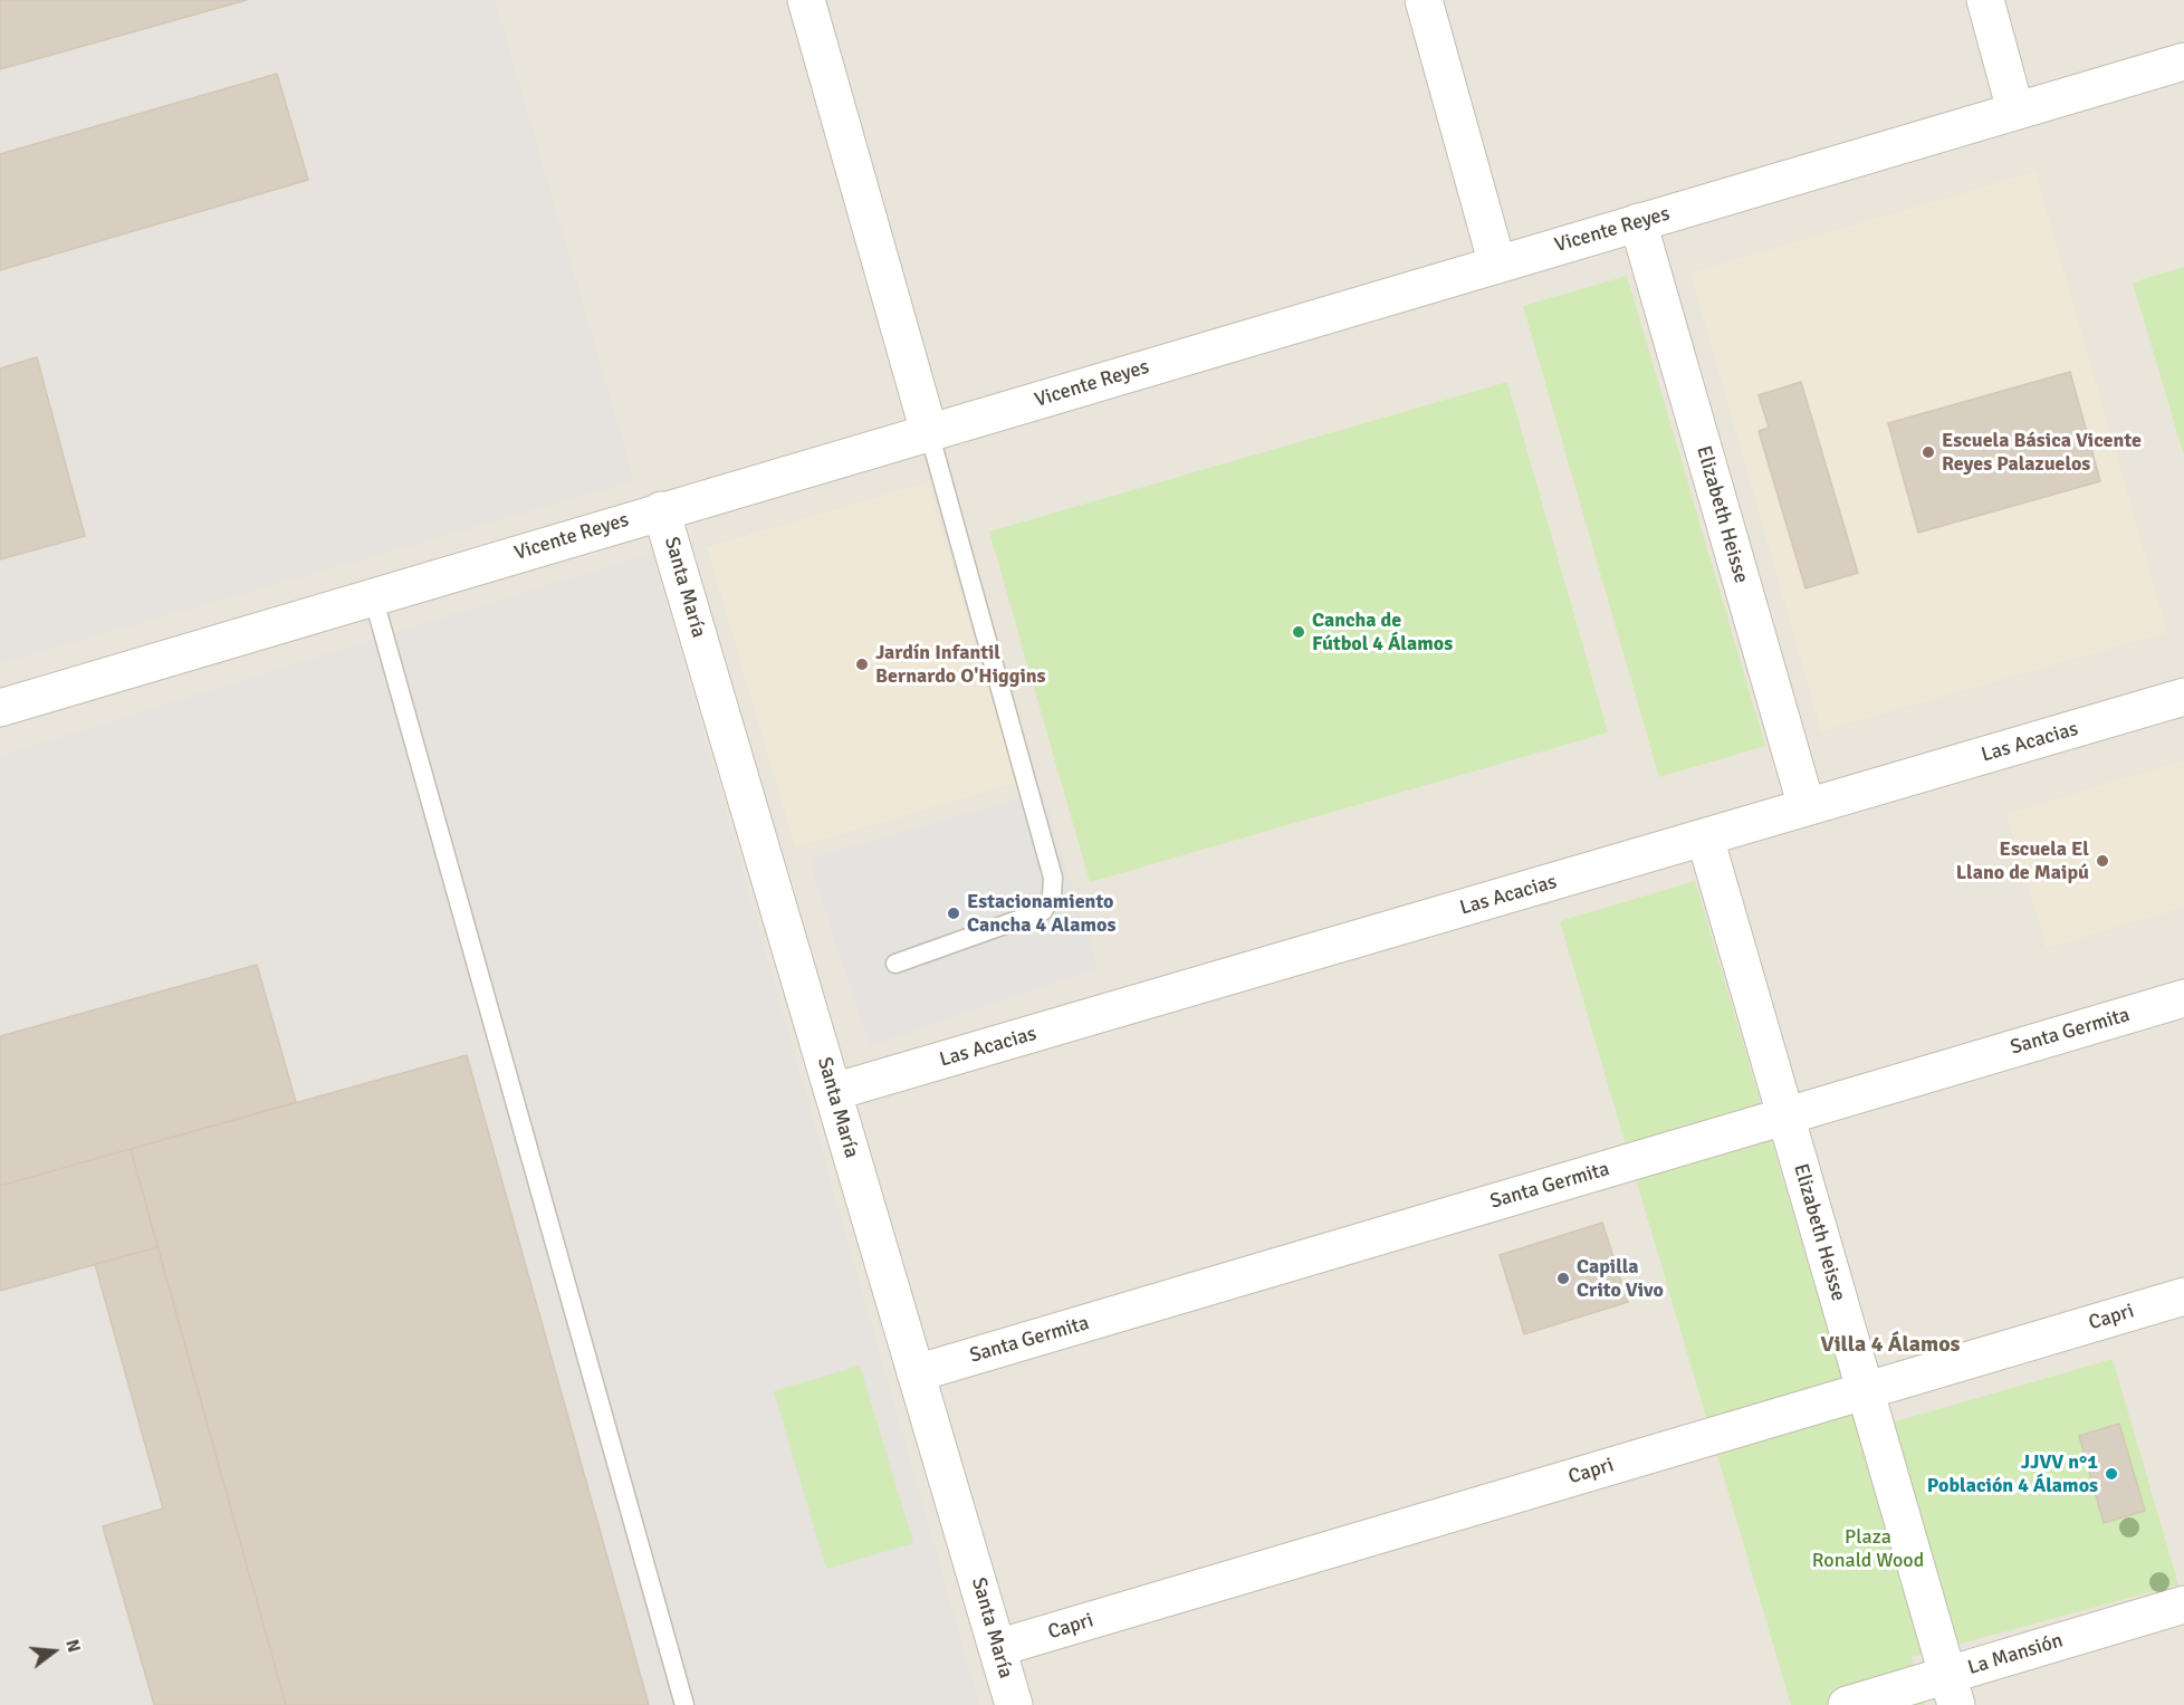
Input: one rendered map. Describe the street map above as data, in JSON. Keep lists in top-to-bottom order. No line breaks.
{"streets":{"street":["Vicente Reyes","Elizabeth Heisse","Santa María","Las Acacias","Santa Germita","Capri","La Mansión"]},"crossings":[["Vicente Reyes","Elizabeth Heisse"],["Vicente Reyes","Santa María"],["Elizabeth Heisse","Las Acacias"],["Elizabeth Heisse","Santa Germita"],["Elizabeth Heisse","Capri"],["Elizabeth Heisse","La Mansión"],["Santa María","Las Acacias"],["Santa María","Santa Germita"],["Santa María","Capri"]],"districts":["Villa 4 Álamos"],"parks":["Plaza Ronald Wood"],"places":["Escuela Básica Vicente Reyes Palazuelos","Cancha de Fútbol 4 Álamos","Jardín Infantil Bernardo O'Higgins","Escuela El Llano de Maipú","Estacionamiento Cancha 4 Alamos","Capilla Crito Vivo","JJVV n°1 Población 4 Álamos"],"north":"right"}
